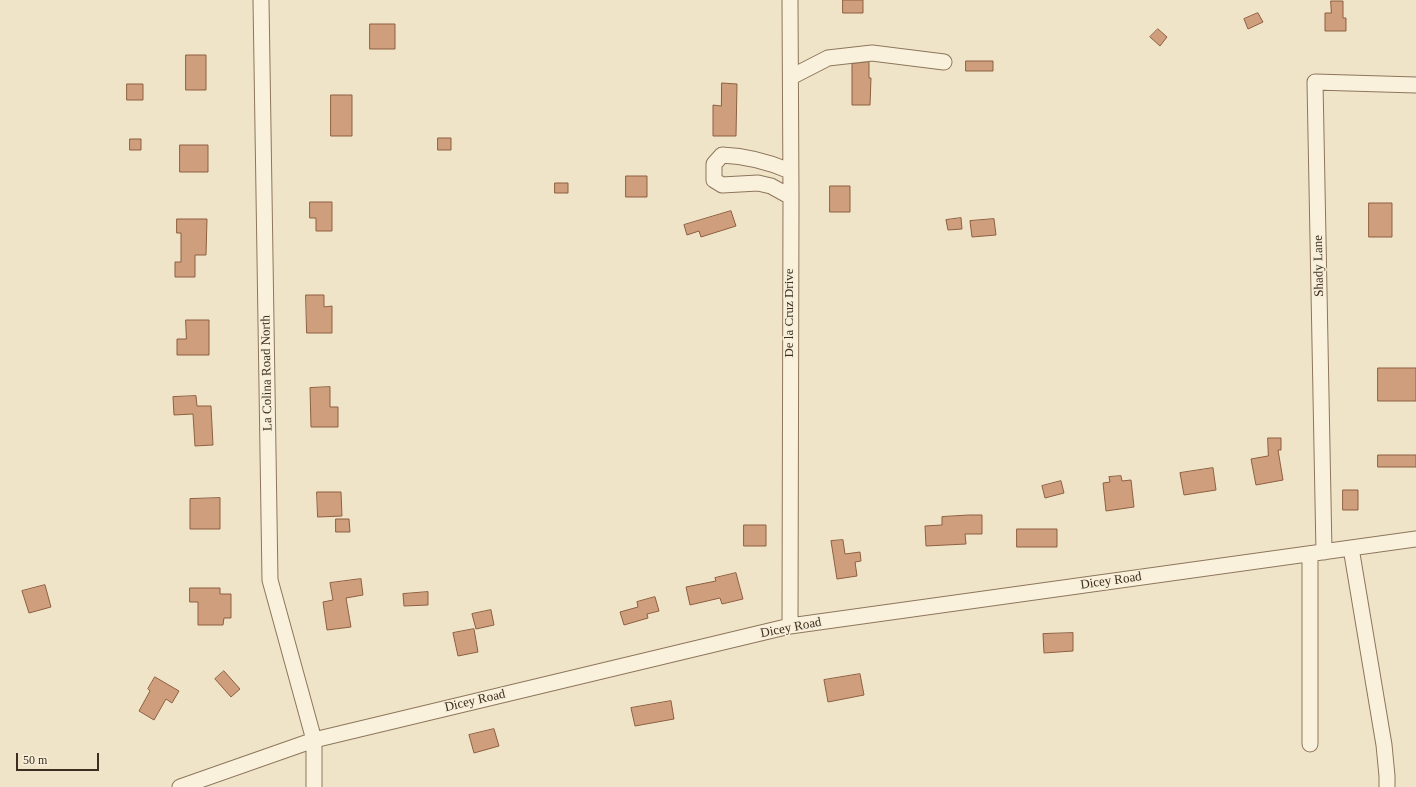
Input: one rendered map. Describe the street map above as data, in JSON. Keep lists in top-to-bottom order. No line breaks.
{"streets":{"street":["Shady Lane","De la Cruz Drive","La Colina Road North","Dicey Road"]},"crossings":[["Shady Lane","Dicey Road"],["De la Cruz Drive","Dicey Road"],["La Colina Road North","Dicey Road"]],"scale_bar":"50 m"}
